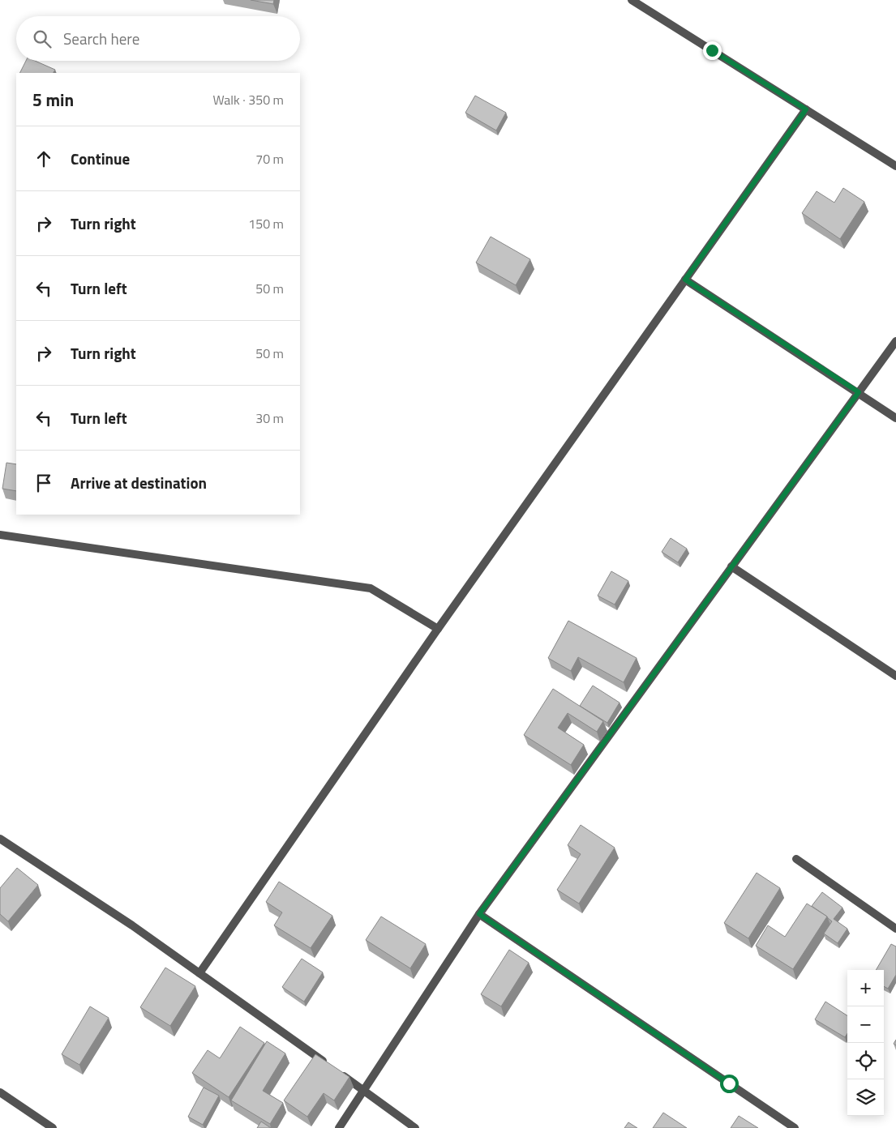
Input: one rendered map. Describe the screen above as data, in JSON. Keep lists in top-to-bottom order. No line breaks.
{"page":{"search":"Search here","heading":["5 min","Walk · 350 m"],"list":[["Continue","70 m"],["Turn right","150 m"],["Turn left","50 m"],["Turn right","50 m"],["Turn left","30 m"],"Arrive at destination"],"map_buttons":["+","−"]}}
